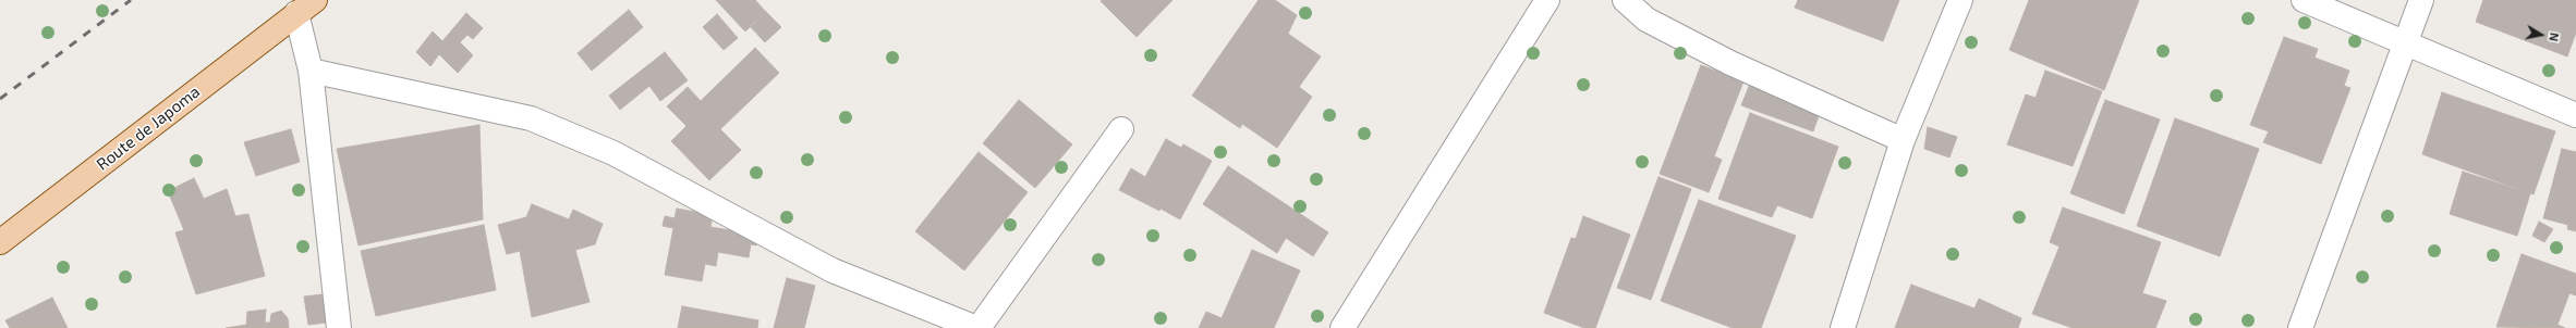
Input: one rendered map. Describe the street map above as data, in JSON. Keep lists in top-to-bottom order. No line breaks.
{"streets":{"main road":["Route de Japoma"]},"north":"right"}
